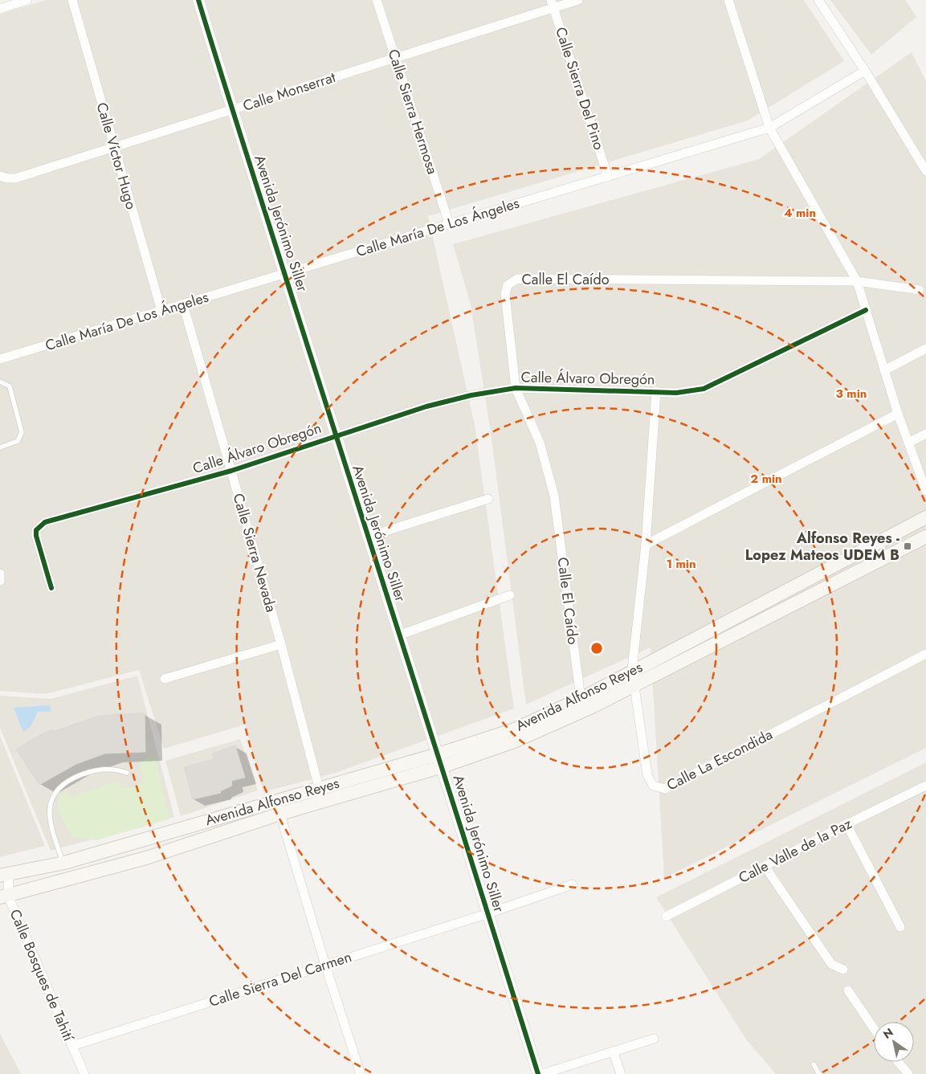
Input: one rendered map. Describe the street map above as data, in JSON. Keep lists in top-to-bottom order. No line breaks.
{"streets":{"main road":["Avenida Alfonso Reyes"],"street":["Calle Sierra Del Pino","Calle Monserrat","Calle Sierra Hermosa","Calle Víctor Hugo","Avenida Jerónimo Siller","Calle María De Los Ángeles","Calle El Caído","Calle Álvaro Obregón","Calle Sierra Nevada","Calle La Escondida","Calle Valle de la Paz","Calle Bosques de Tahití","Calle Sierra Del Carmen"]},"crossings":[["Calle Sierra Del Pino","Calle Monserrat"],["Calle Sierra Del Pino","Calle María De Los Ángeles"],["Calle Monserrat","Calle Sierra Hermosa"],["Calle Monserrat","Calle Víctor Hugo"],["Calle Monserrat","Avenida Jerónimo Siller"],["Calle Sierra Hermosa","Calle María De Los Ángeles"],["Calle Víctor Hugo","Calle María De Los Ángeles"],["Avenida Jerónimo Siller","Calle María De Los Ángeles"],["Avenida Jerónimo Siller","Calle Álvaro Obregón"],["Avenida Jerónimo Siller","Avenida Alfonso Reyes"],["Avenida Jerónimo Siller","Calle Sierra Del Carmen"],["Calle María De Los Ángeles","Calle Sierra Nevada"],["Calle El Caído","Calle Álvaro Obregón"],["Calle El Caído","Avenida Alfonso Reyes"],["Calle Álvaro Obregón","Calle Sierra Nevada"],["Calle Álvaro Obregón","Calle La Escondida"],["Calle Sierra Nevada","Avenida Alfonso Reyes"],["Avenida Alfonso Reyes","Calle La Escondida"],["Avenida Alfonso Reyes","Calle Bosques de Tahití"],["Calle Bosques de Tahití","Calle Sierra Del Carmen"]],"places":{"transit":["Alfonso Reyes - Lopez Mateos UDEM B"]},"north":"top left","rings":["4 min","3 min","2 min","1 min"]}
